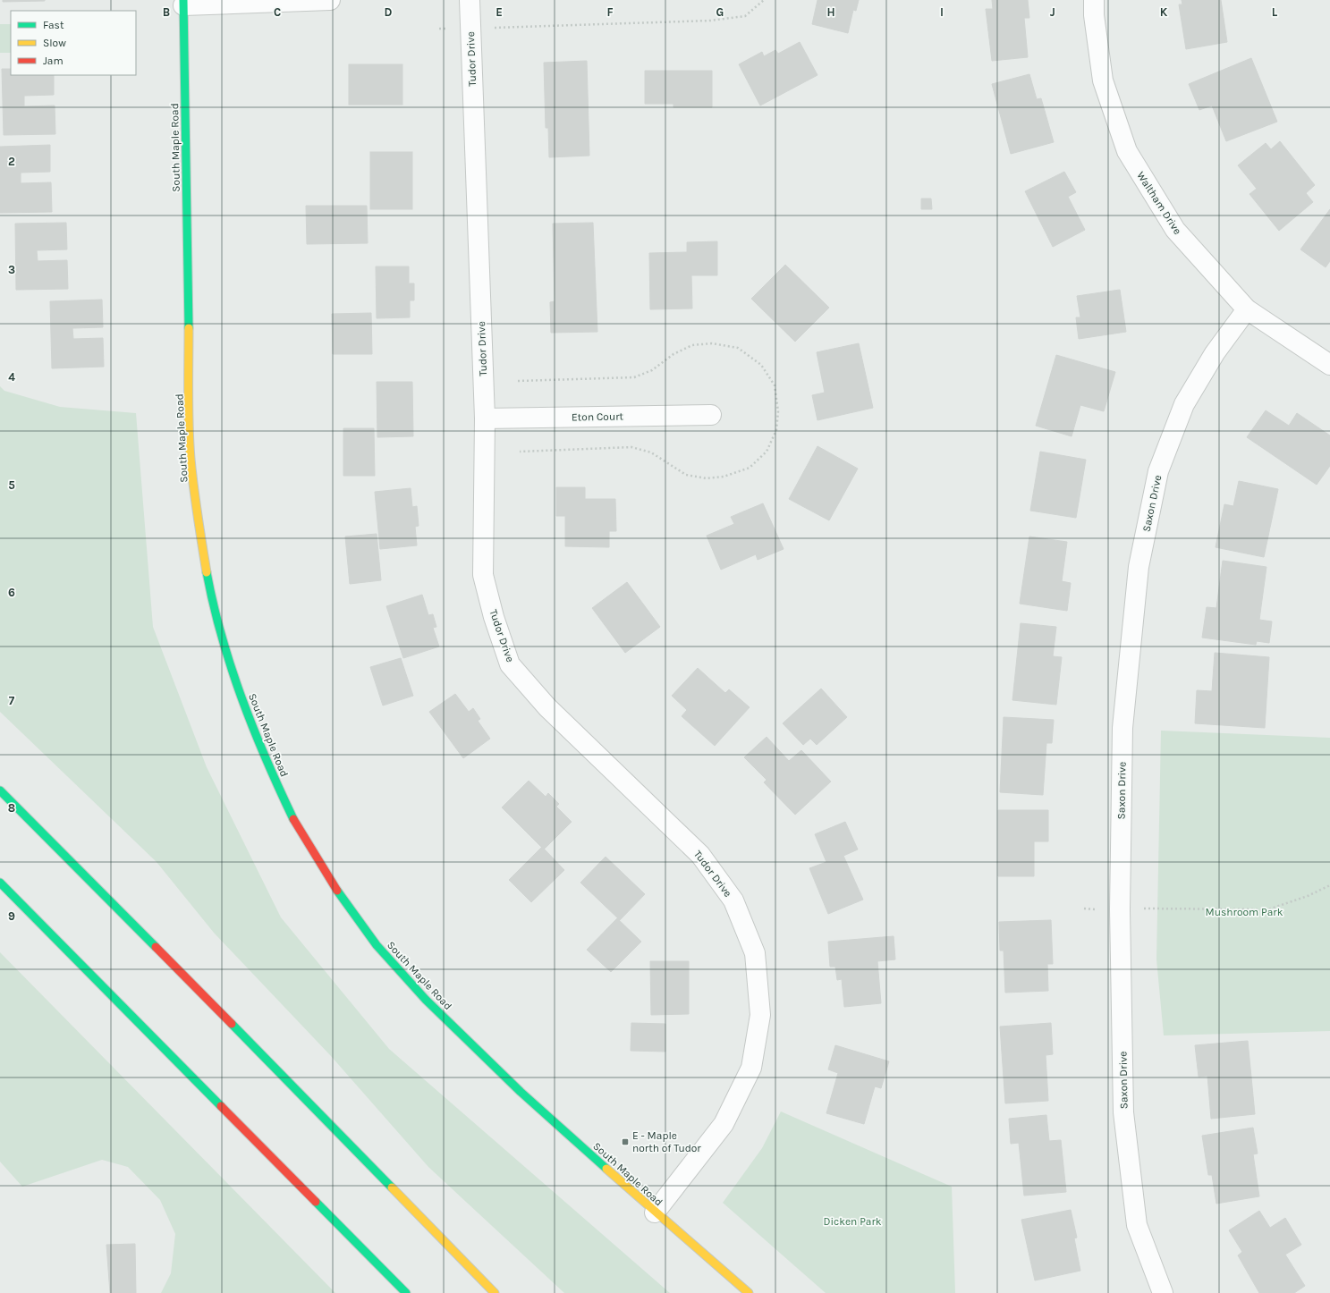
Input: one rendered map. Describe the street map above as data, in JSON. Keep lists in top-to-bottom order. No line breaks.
{"streets":{"main road":["South Maple Road"],"street":["Tudor Drive","Waltham Drive","Eton Court","Saxon Drive"]},"crossings":[["Tudor Drive","South Maple Road"],["Tudor Drive","Eton Court"],["Waltham Drive","Saxon Drive"]],"parks":["Mushroom Park","Dicken Park"],"places":{"transit":["E - Maple north of Tudor"]},"legend":["Fast","Slow","Jam"],"grid":{"columns":["B","C","D","E","F","G","H","I","J","K","L"],"rows":["2","3","4","5","6","7","8","9"]}}
